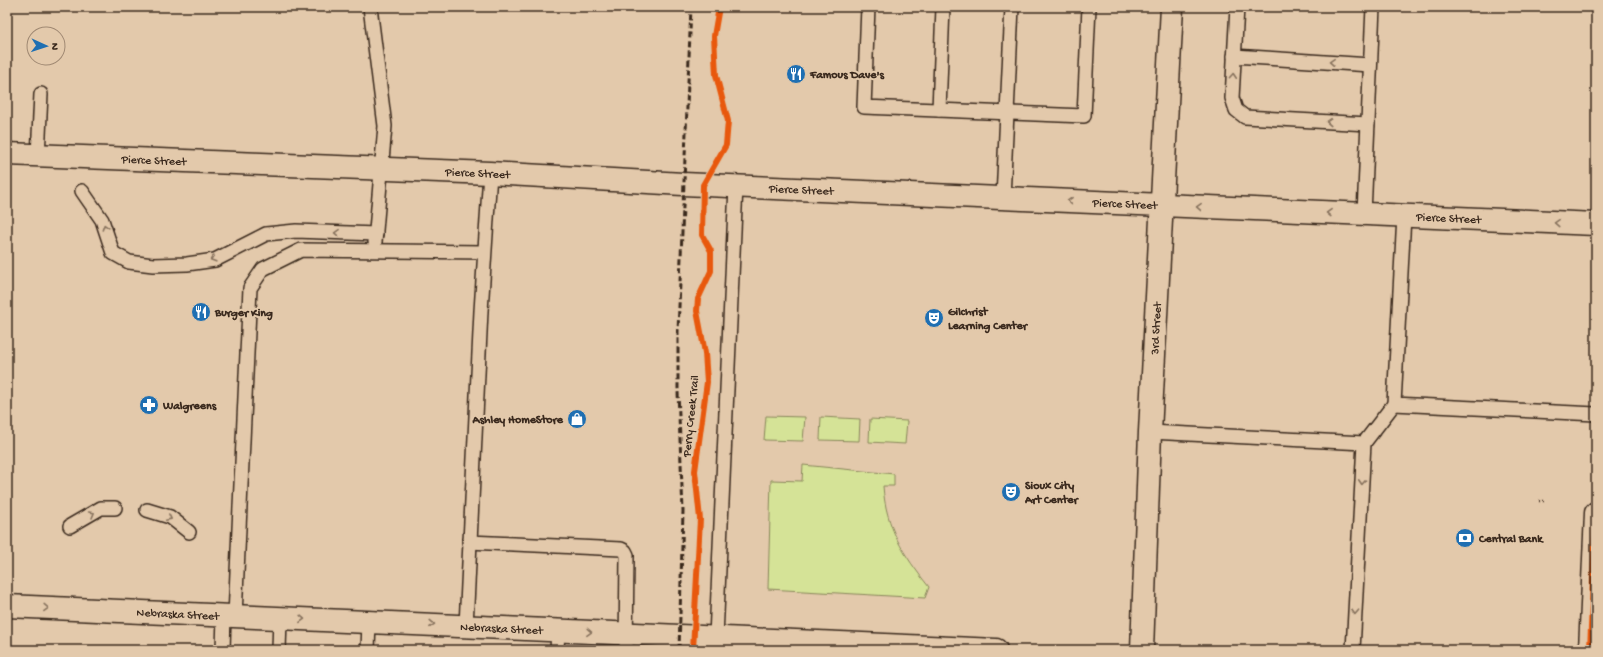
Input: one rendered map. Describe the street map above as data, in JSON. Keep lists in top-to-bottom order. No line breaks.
{"streets":{"main road":["Pierce Street","3rd Street","Nebraska Street"],"cycle path":["Perry Creek Trail"]},"crossings":[["Pierce Street","3rd Street"]],"one_way":["Nebraska Street"],"places":{"restaurant":["Famous Dave's","Burger King"],"theatre":["Gilchrist Learning Center","Sioux City Art Center"],"pharmacy":["Walgreens"],"shop":["Ashley HomeStore"],"bank":["Central Bank"]},"north":"right"}
